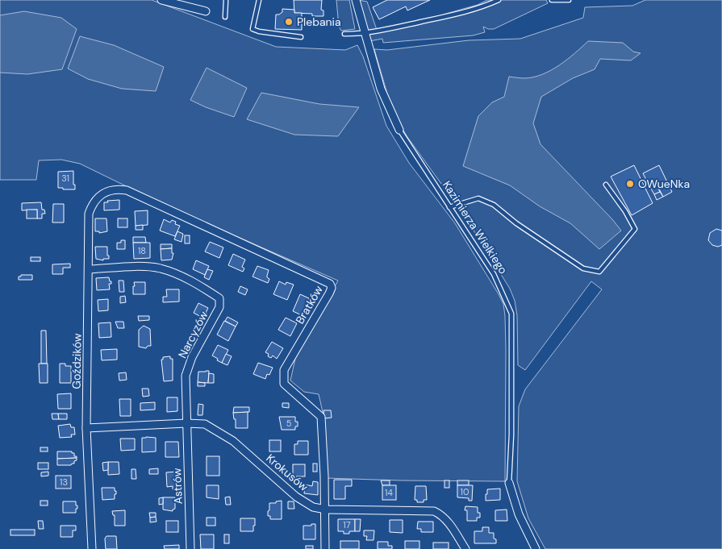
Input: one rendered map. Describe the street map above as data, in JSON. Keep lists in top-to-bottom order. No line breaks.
{"streets":{"street":["Kazimierza Wielkiego","Bratków","Narcyzów","Goździków","Krokusów","Astrów"]},"crossings":[["Bratków","Goździków"],["Bratków","Krokusów"],["Narcyzów","Goździków"],["Narcyzów","Krokusów"],["Narcyzów","Astrów"],["Goździków","Krokusów"],["Krokusów","Astrów"]],"places":["Plebania","OWueNka"],"house_numbers":["31","18","5","13","10","14","17"]}
